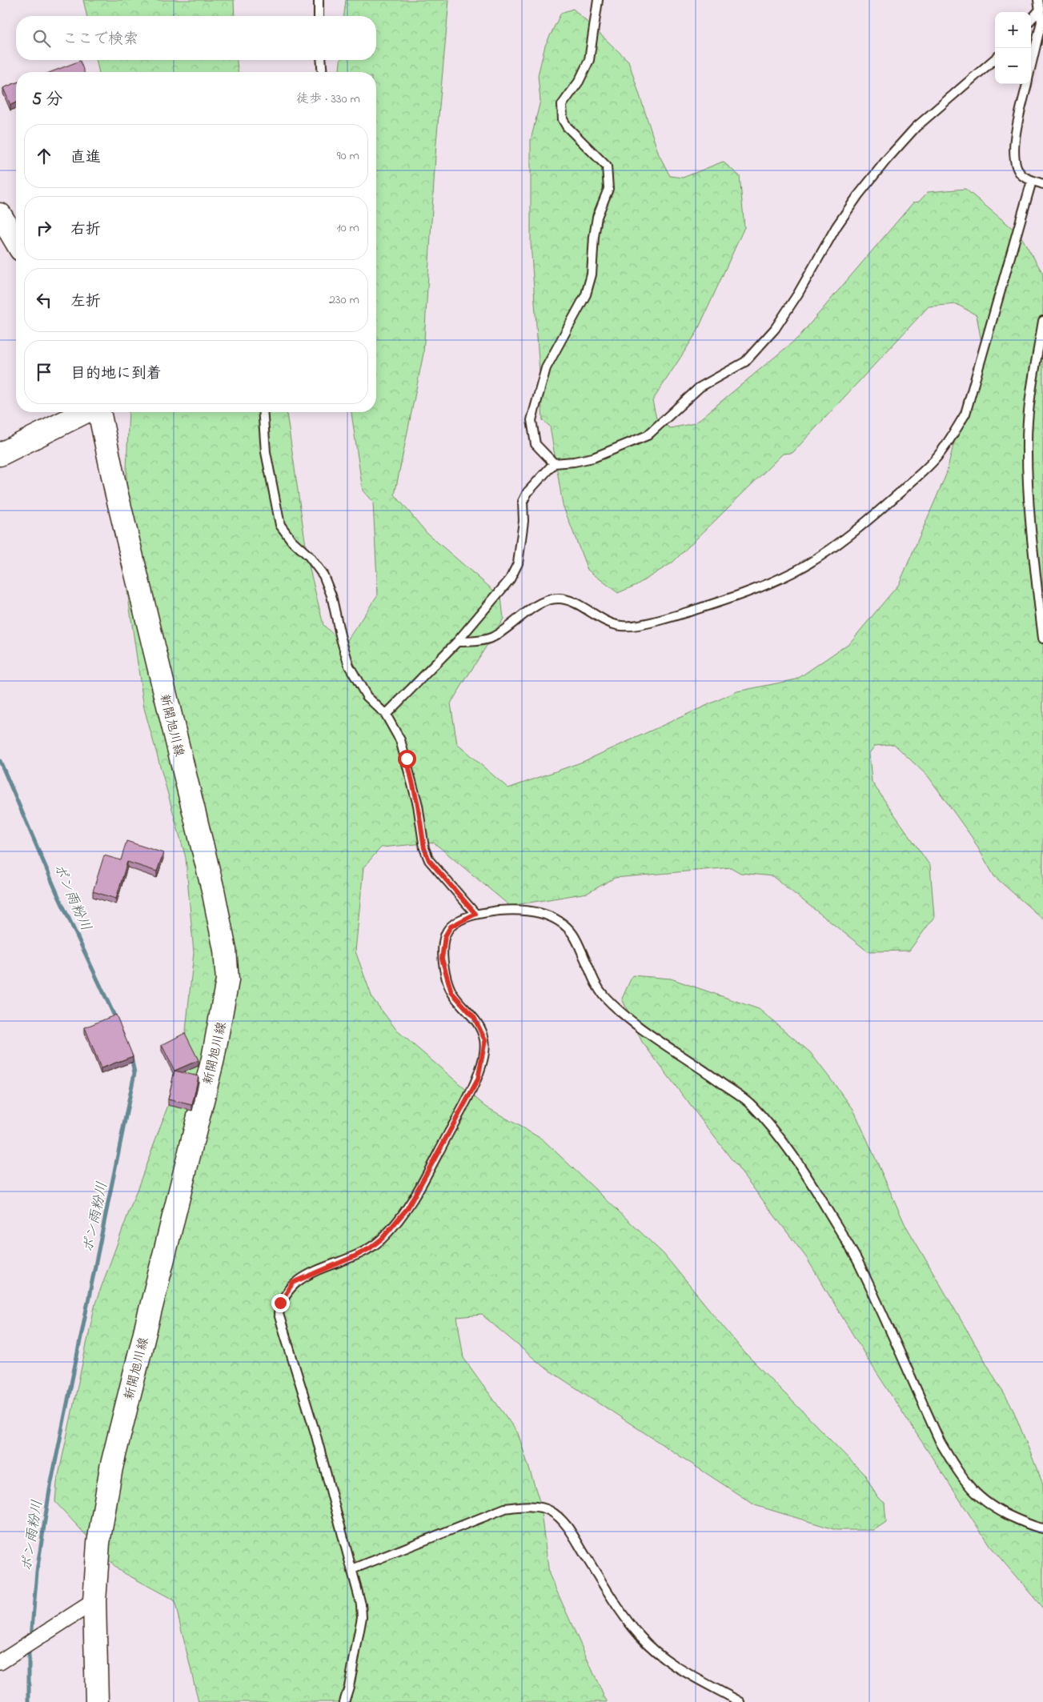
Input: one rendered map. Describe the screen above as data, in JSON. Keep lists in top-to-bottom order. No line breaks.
{"streets":{"main road":["新開旭川線"]},"water":["ポン雨粉川"],"page":{"map_buttons":["+","−"],"search":"ここで検索","heading":["5 分","徒歩 · 330 m"],"list":[["直進","90 m"],["右折","10 m"],["左折","230 m"],"目的地に到着"]}}
